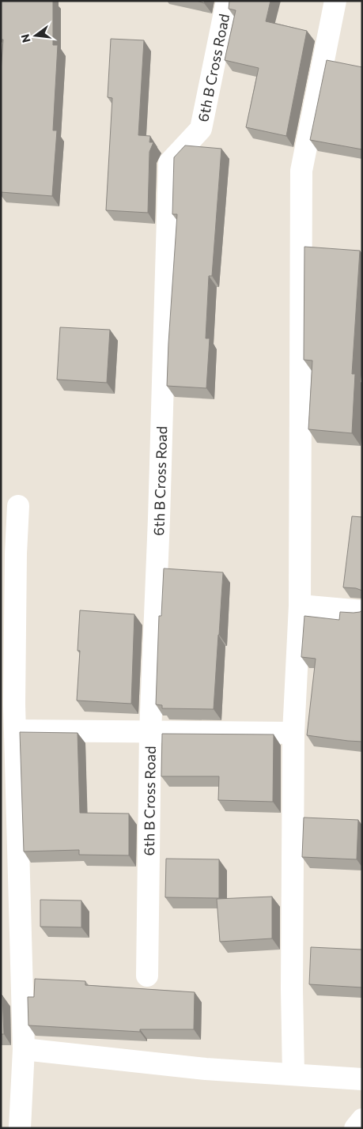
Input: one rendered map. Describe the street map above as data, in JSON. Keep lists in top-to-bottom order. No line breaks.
{"streets":{"street":["6th B Cross Road"]},"north":"left"}
